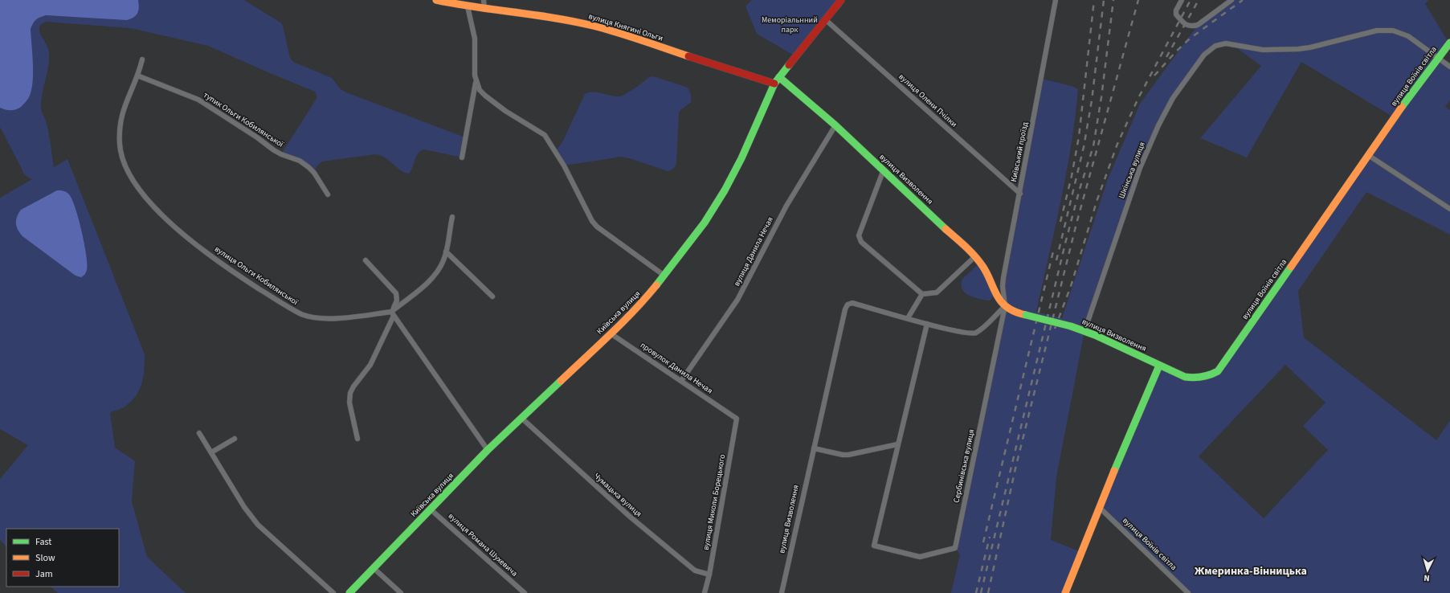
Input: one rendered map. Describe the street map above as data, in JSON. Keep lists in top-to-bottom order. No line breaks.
{"streets":{"street":["вулиця Княгині Ольги","вулиця Воїнів світла","вулиця Олени Пчілки","тупик Ольги Кобилянської","Київський проїзд","Шкінська вулиця","вулиця Визволення","вулиця Данила Нечая","вулиця Ольги Кобилянської","Київська вулиця","провулок Данила Нечая","Сербинівська вулиця","Чумацька вулиця","вулиця Миколи Борецького","вулиця Романа Шухевича"]},"crossings":[["вулиця Княгині Ольги","Київська вулиця"],["вулиця Воїнів світла","Шкінська вулиця"],["вулиця Воїнів світла","вулиця Визволення"],["вулиця Олени Пчілки","Київський проїзд"],["вулиця Олени Пчілки","Київська вулиця"],["тупик Ольги Кобилянської","вулиця Ольги Кобилянської"],["Київський проїзд","вулиця Визволення"],["Київський проїзд","Сербинівська вулиця"],["Шкінська вулиця","вулиця Визволення"],["вулиця Визволення","вулиця Данила Нечая"],["вулиця Визволення","Київська вулиця"],["вулиця Визволення","Сербинівська вулиця"],["вулиця Данила Нечая","провулок Данила Нечая"],["Київська вулиця","провулок Данила Нечая"],["Київська вулиця","Чумацька вулиця"],["Київська вулиця","вулиця Романа Шухевича"],["провулок Данила Нечая","вулиця Миколи Борецького"],["Чумацька вулиця","вулиця Миколи Борецького"]],"districts":["Жмеринка-Вінницька"],"parks":["Меморіальнний парк"],"legend":["Fast","Slow","Jam"],"north":"bottom"}
